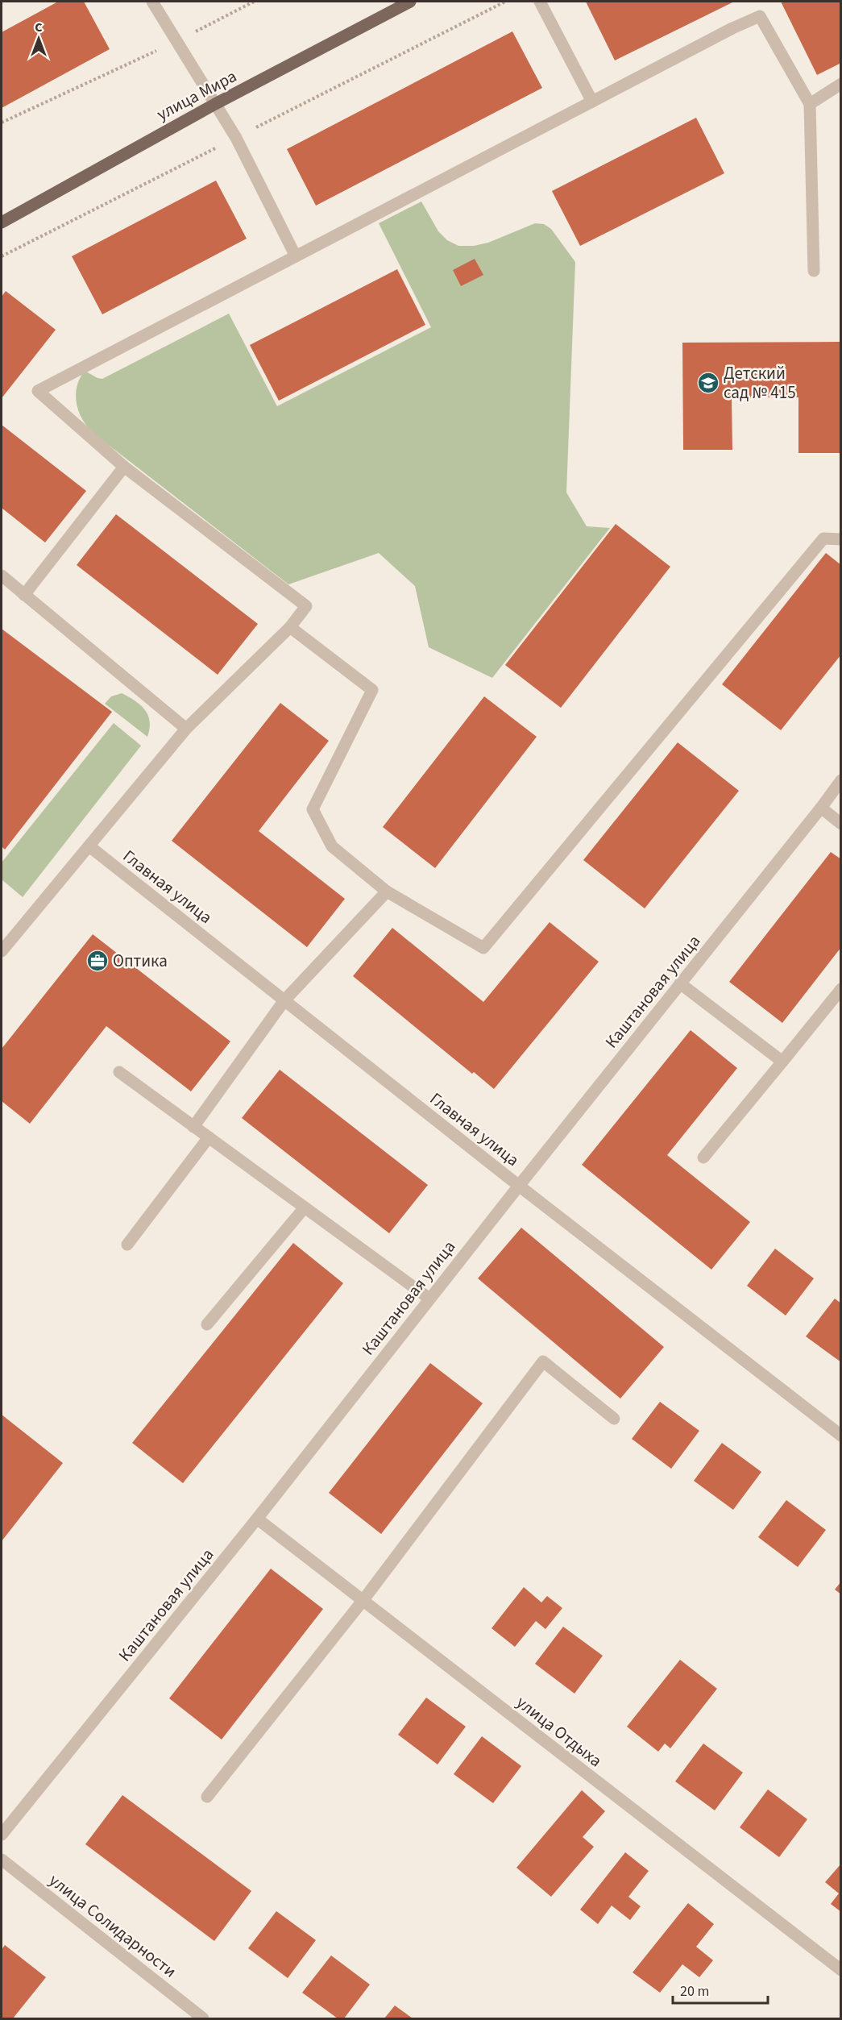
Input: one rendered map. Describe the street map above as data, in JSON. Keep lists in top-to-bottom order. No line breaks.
{"streets":{"main road":["улица Мира"],"street":["Главная улица","Каштановая улица","улица Отдыха","улица Солидарности"]},"crossings":[["Главная улица","Каштановая улица"],["Каштановая улица","улица Отдыха"]],"places":{"school or university":["Детский сад № 415"],"office":["Оптика"]},"scale_bar":"20 m","north":"top"}
